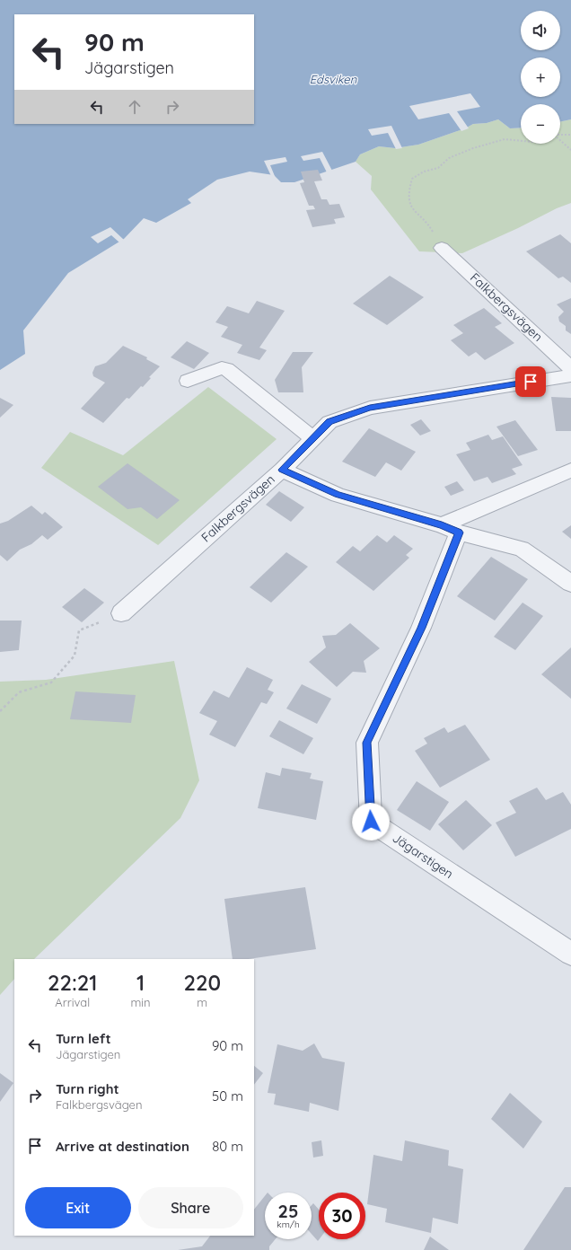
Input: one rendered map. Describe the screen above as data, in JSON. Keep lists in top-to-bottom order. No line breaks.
{"streets":{"street":["Falkbergsvägen","Jägarstigen"]},"water":["Edsviken"],"page":{"map_buttons":["+","−"],"turn":["90 m","Jägarstigen"],"eta":["22:21","Arrival","1","min","220","m"],"list":[{"name":"Turn left","note":"Jägarstigen","value":"90 m"},{"name":"Turn right","note":"Falkbergsvägen","value":"50 m"},{"name":"Arrive at destination","value":"80 m"}],"buttons":["Exit","Share"],"speed":"25 km/h","limit":"30"}}
